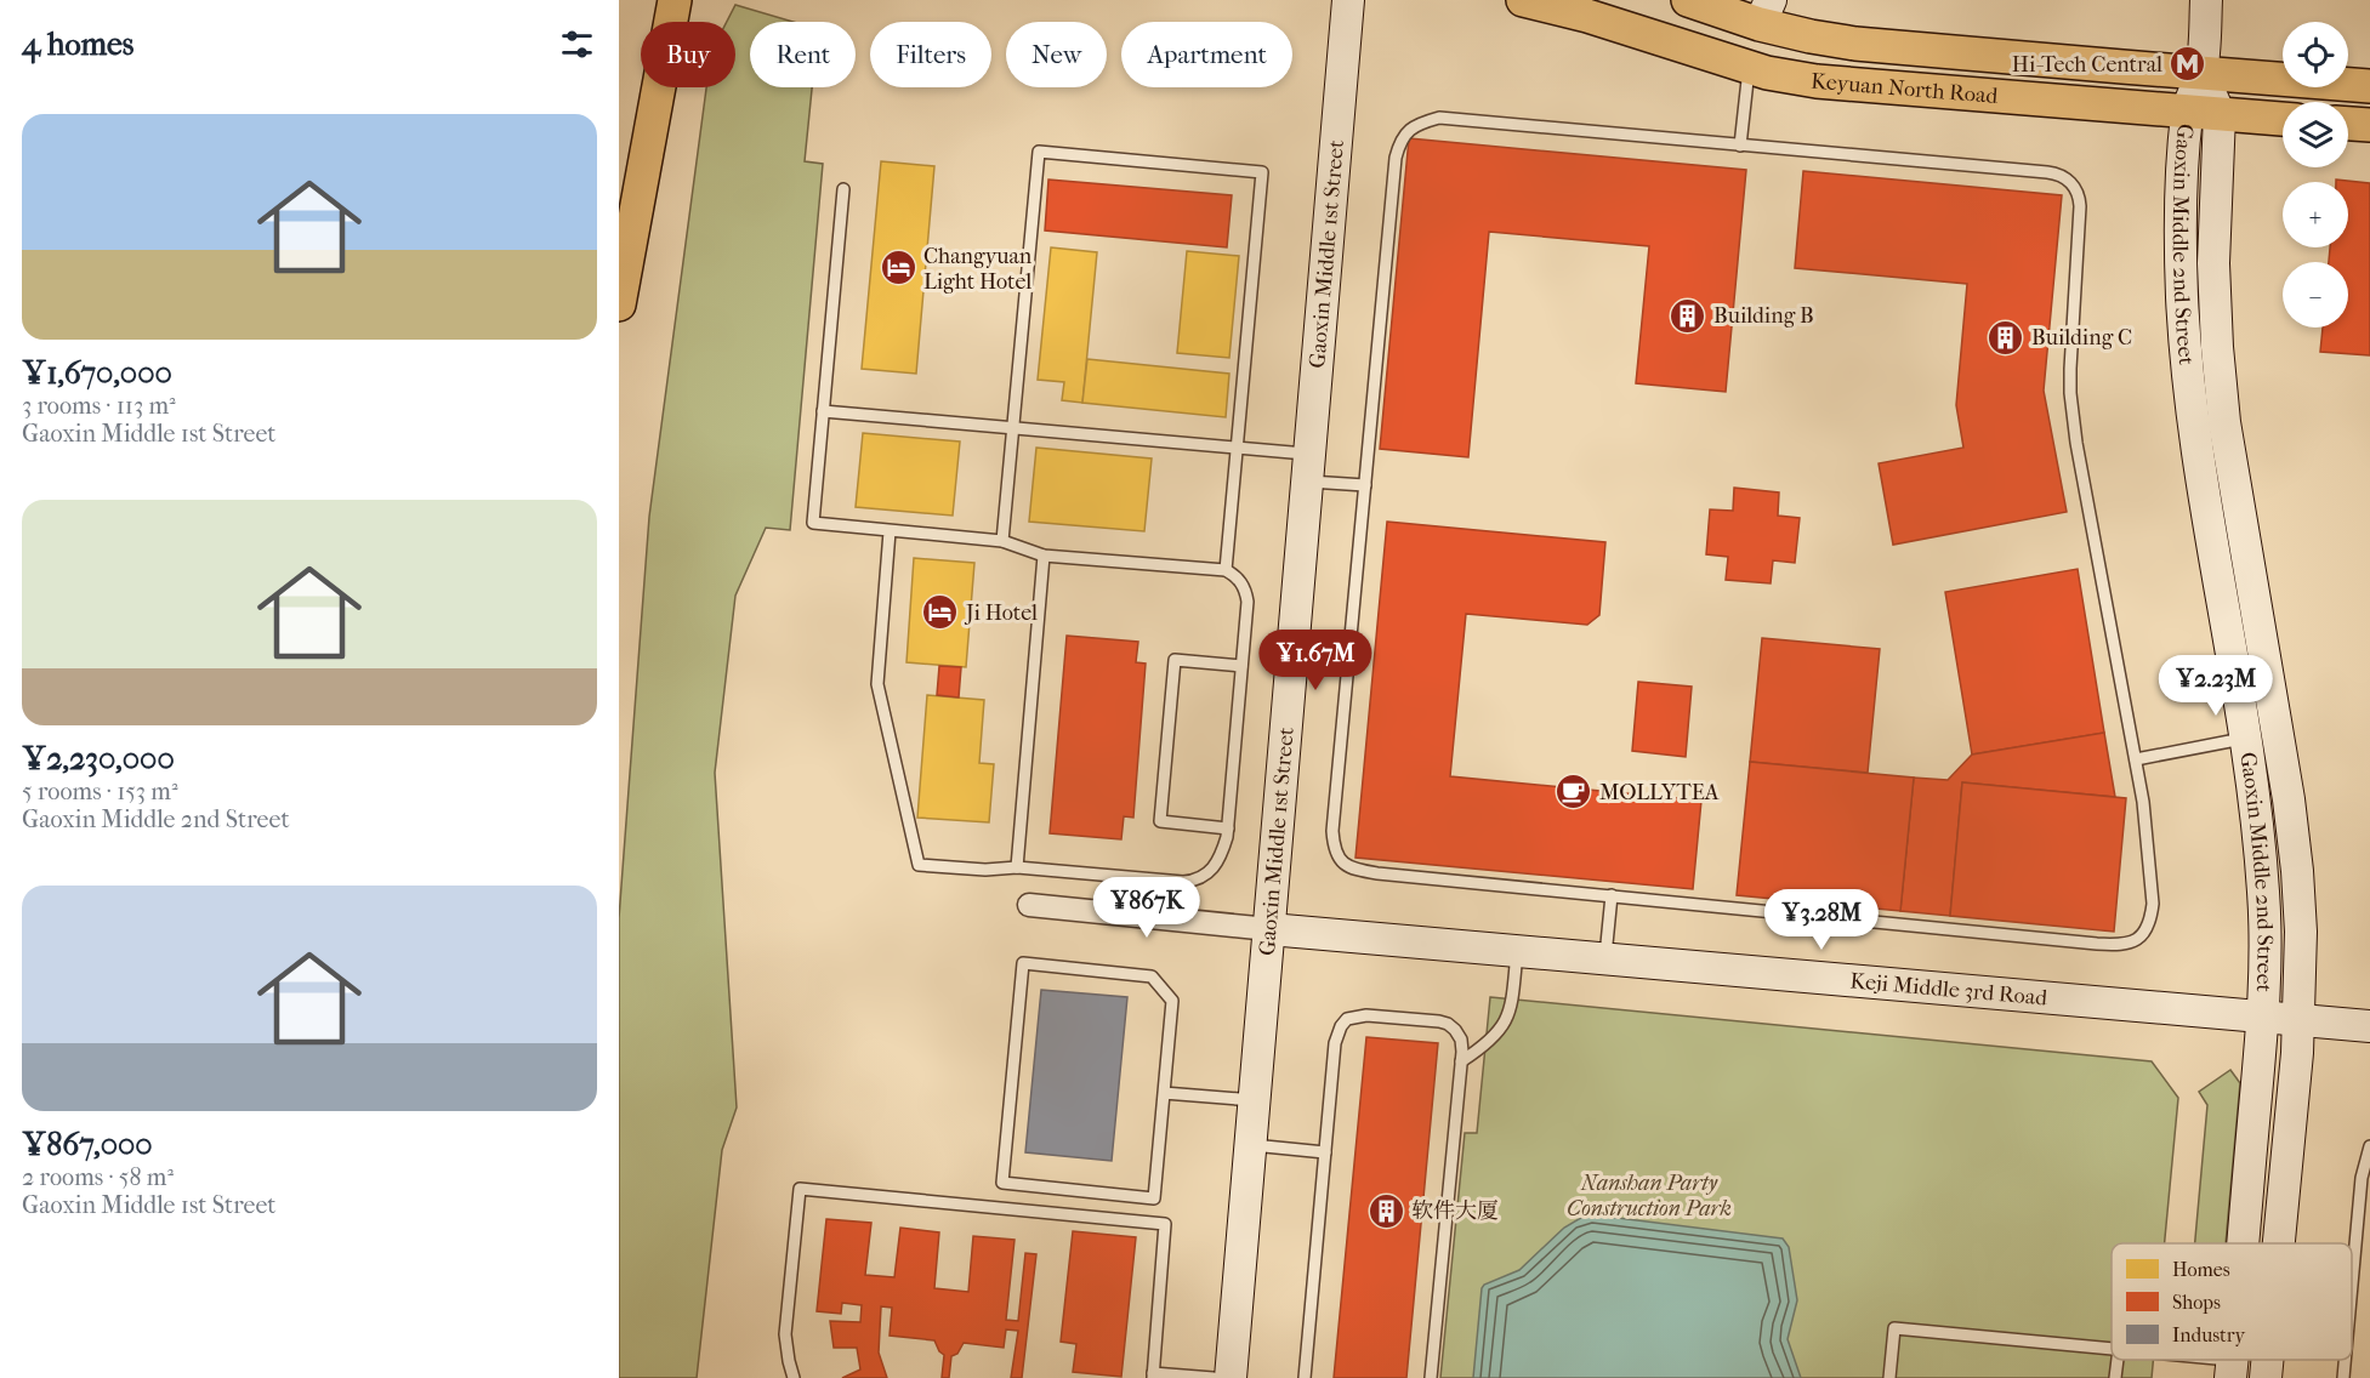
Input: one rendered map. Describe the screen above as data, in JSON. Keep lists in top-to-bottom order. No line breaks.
{"streets":{"main road":["Keyuan North Road","Gaoxin Middle 2nd Street","Gaoxin Middle 1st Street","Keji Middle 3rd Road"]},"crossings":[["Keyuan North Road","Gaoxin Middle 2nd Street"],["Gaoxin Middle 2nd Street","Keji Middle 3rd Road"],["Gaoxin Middle 1st Street","Keji Middle 3rd Road"]],"parks":["Nanshan Party Construction Park"],"places":{"metro station":["Hi-Tech Central"],"hotel":["Changyuan Light Hotel","Ji Hotel"],"building":["Building B","Building C","软件大厦"],"cafe":["MOLLYTEA"]},"legend":["Homes","Shops","Industry"],"page":{"heading":"4 homes","map_buttons":["+","−"],"chip":["Buy","Rent","Filters","New","Apartment"],"list":[{"name":"¥1,670,000","note":"3 rooms · 113 m² · Gaoxin Middle 1st Street"},{"name":"¥2,230,000","note":"5 rooms · 153 m² · Gaoxin Middle 2nd Street"},{"name":"¥867,000","note":"2 rooms · 58 m² · Gaoxin Middle 1st Street"}],"price":["¥1.67M","¥2.23M","¥867K","¥3.28M"]}}
